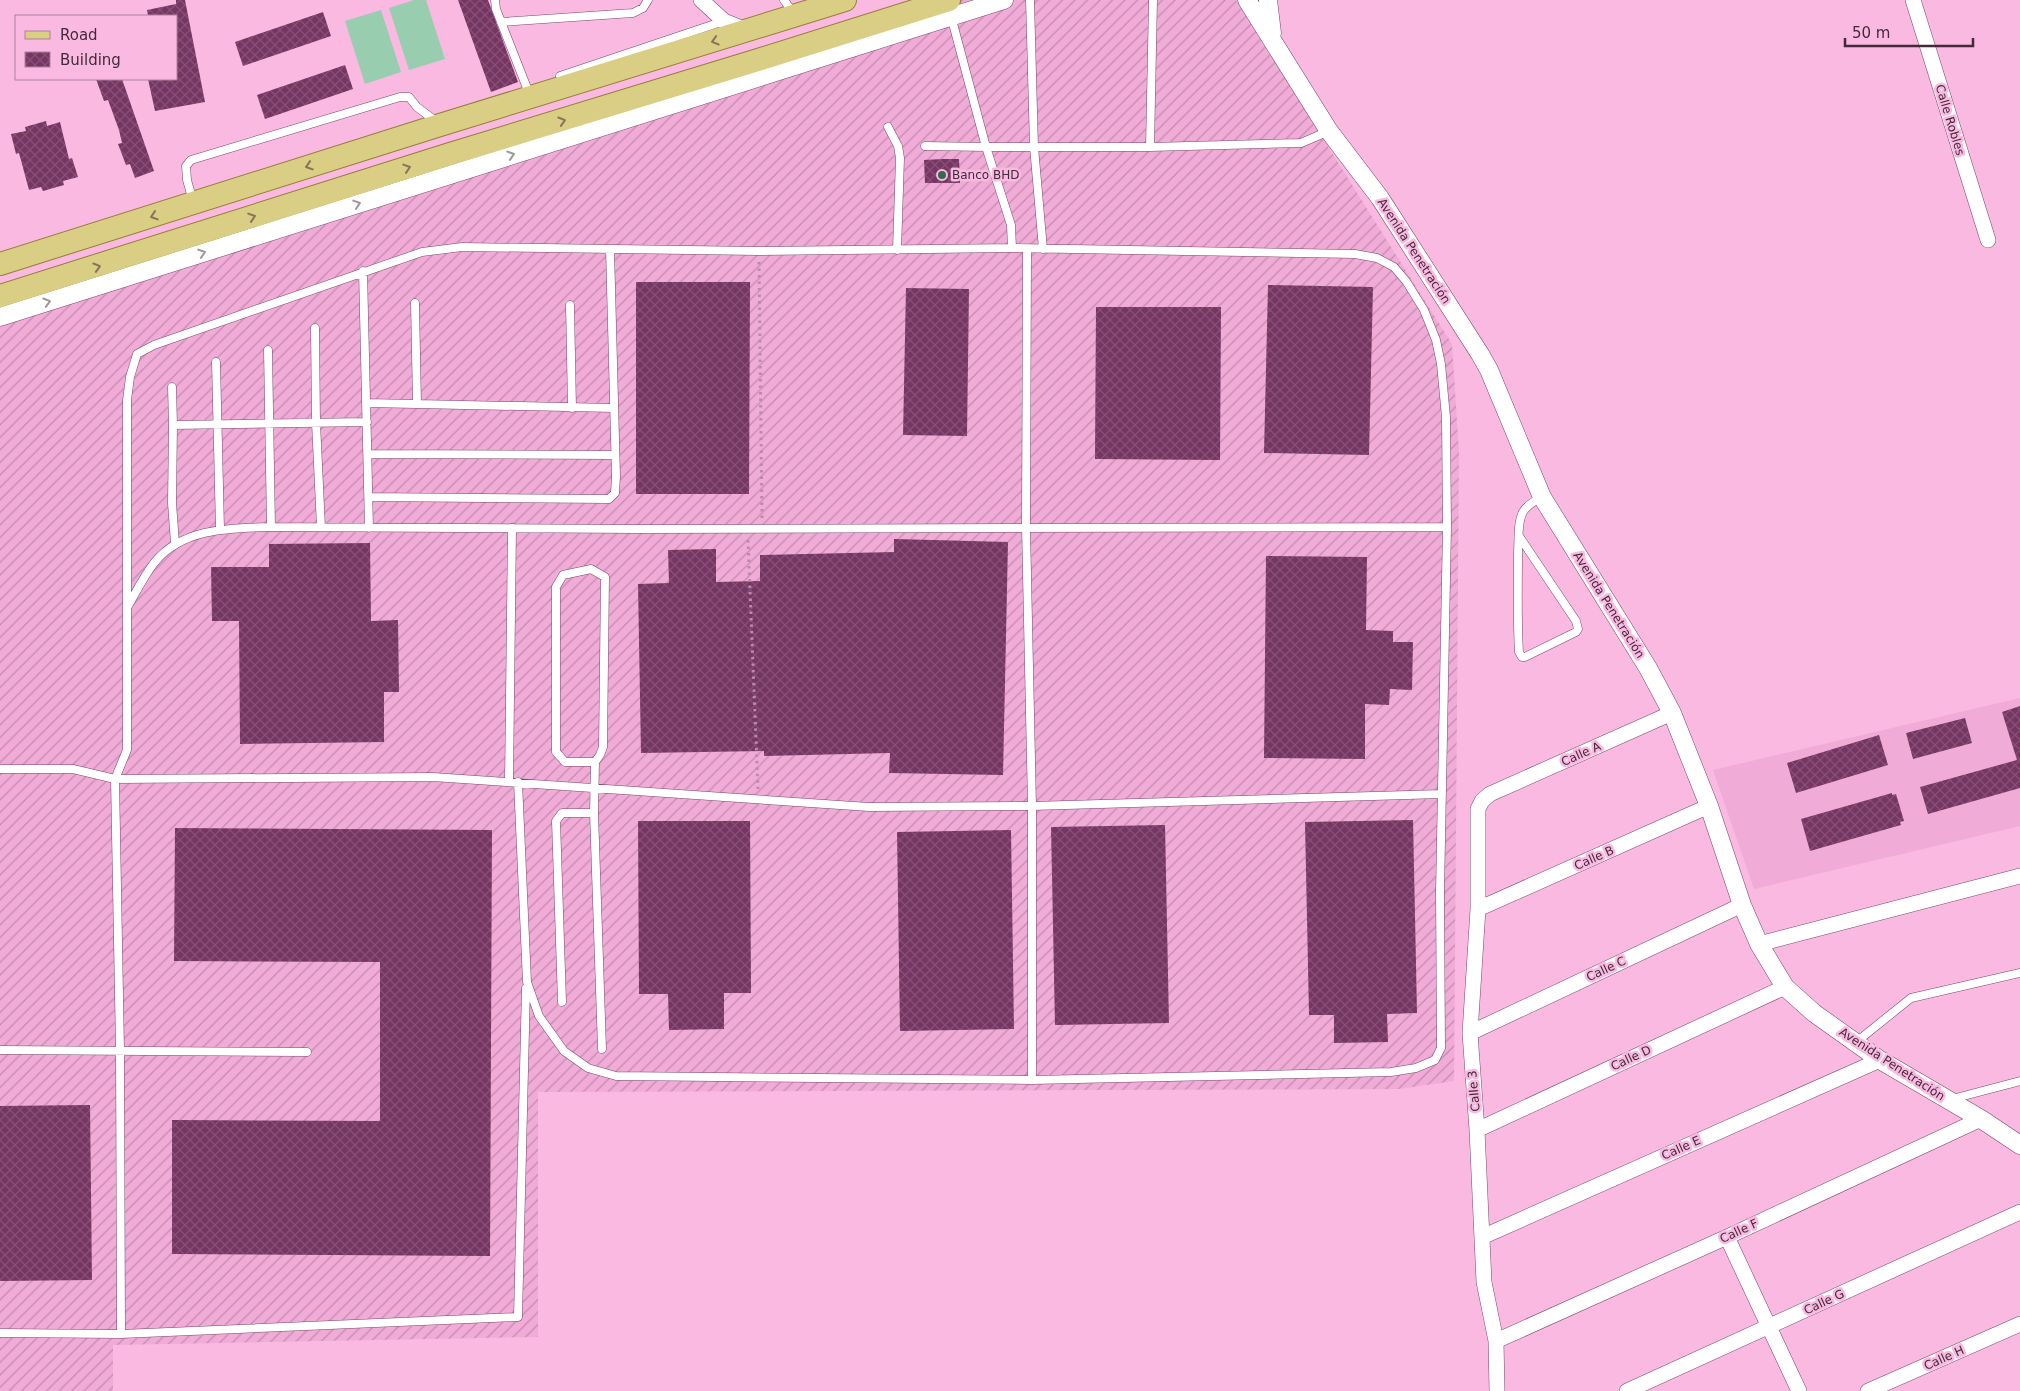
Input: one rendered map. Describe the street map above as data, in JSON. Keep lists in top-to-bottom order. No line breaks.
{"streets":{"street":["Calle Robles","Avenida Penetración","Calle A","Calle B","Calle C","Calle D","Calle 3","Calle E","Calle F","Calle G","Calle H"]},"crossings":[["Avenida Penetración","Calle A"],["Avenida Penetración","Calle B"],["Avenida Penetración","Calle C"],["Avenida Penetración","Calle D"],["Avenida Penetración","Calle E"],["Avenida Penetración","Calle F"],["Calle A","Calle 3"],["Calle B","Calle 3"],["Calle C","Calle 3"],["Calle D","Calle 3"],["Calle 3","Calle E"],["Calle 3","Calle F"]],"places":["Banco BHD"],"legend":["Road","Building"],"scale_bar":"50 m"}
